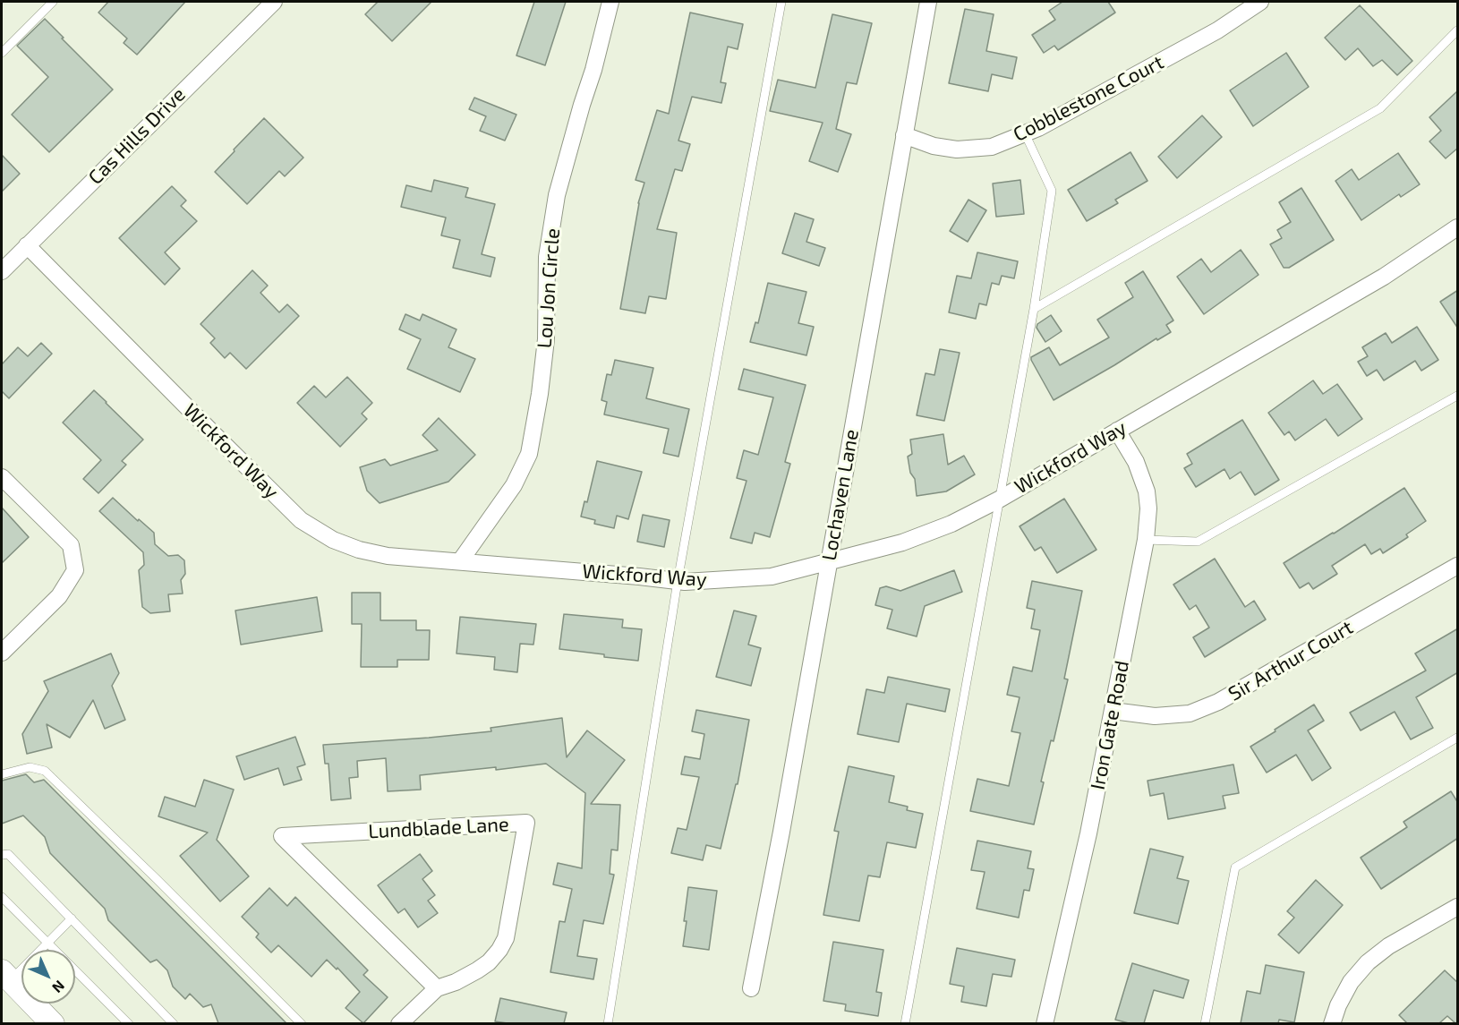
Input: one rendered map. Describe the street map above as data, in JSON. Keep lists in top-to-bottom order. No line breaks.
{"streets":{"street":["Cobblestone Court","Cas Hills Drive","Lou Jon Circle","Wickford Way","Lochaven Lane","Sir Arthur Court","Iron Gate Road","Lundblade Lane"]},"crossings":[["Cobblestone Court","Lochaven Lane"],["Cas Hills Drive","Wickford Way"],["Lou Jon Circle","Wickford Way"],["Wickford Way","Lochaven Lane"],["Wickford Way","Iron Gate Road"],["Sir Arthur Court","Iron Gate Road"]],"north":"bottom right"}
